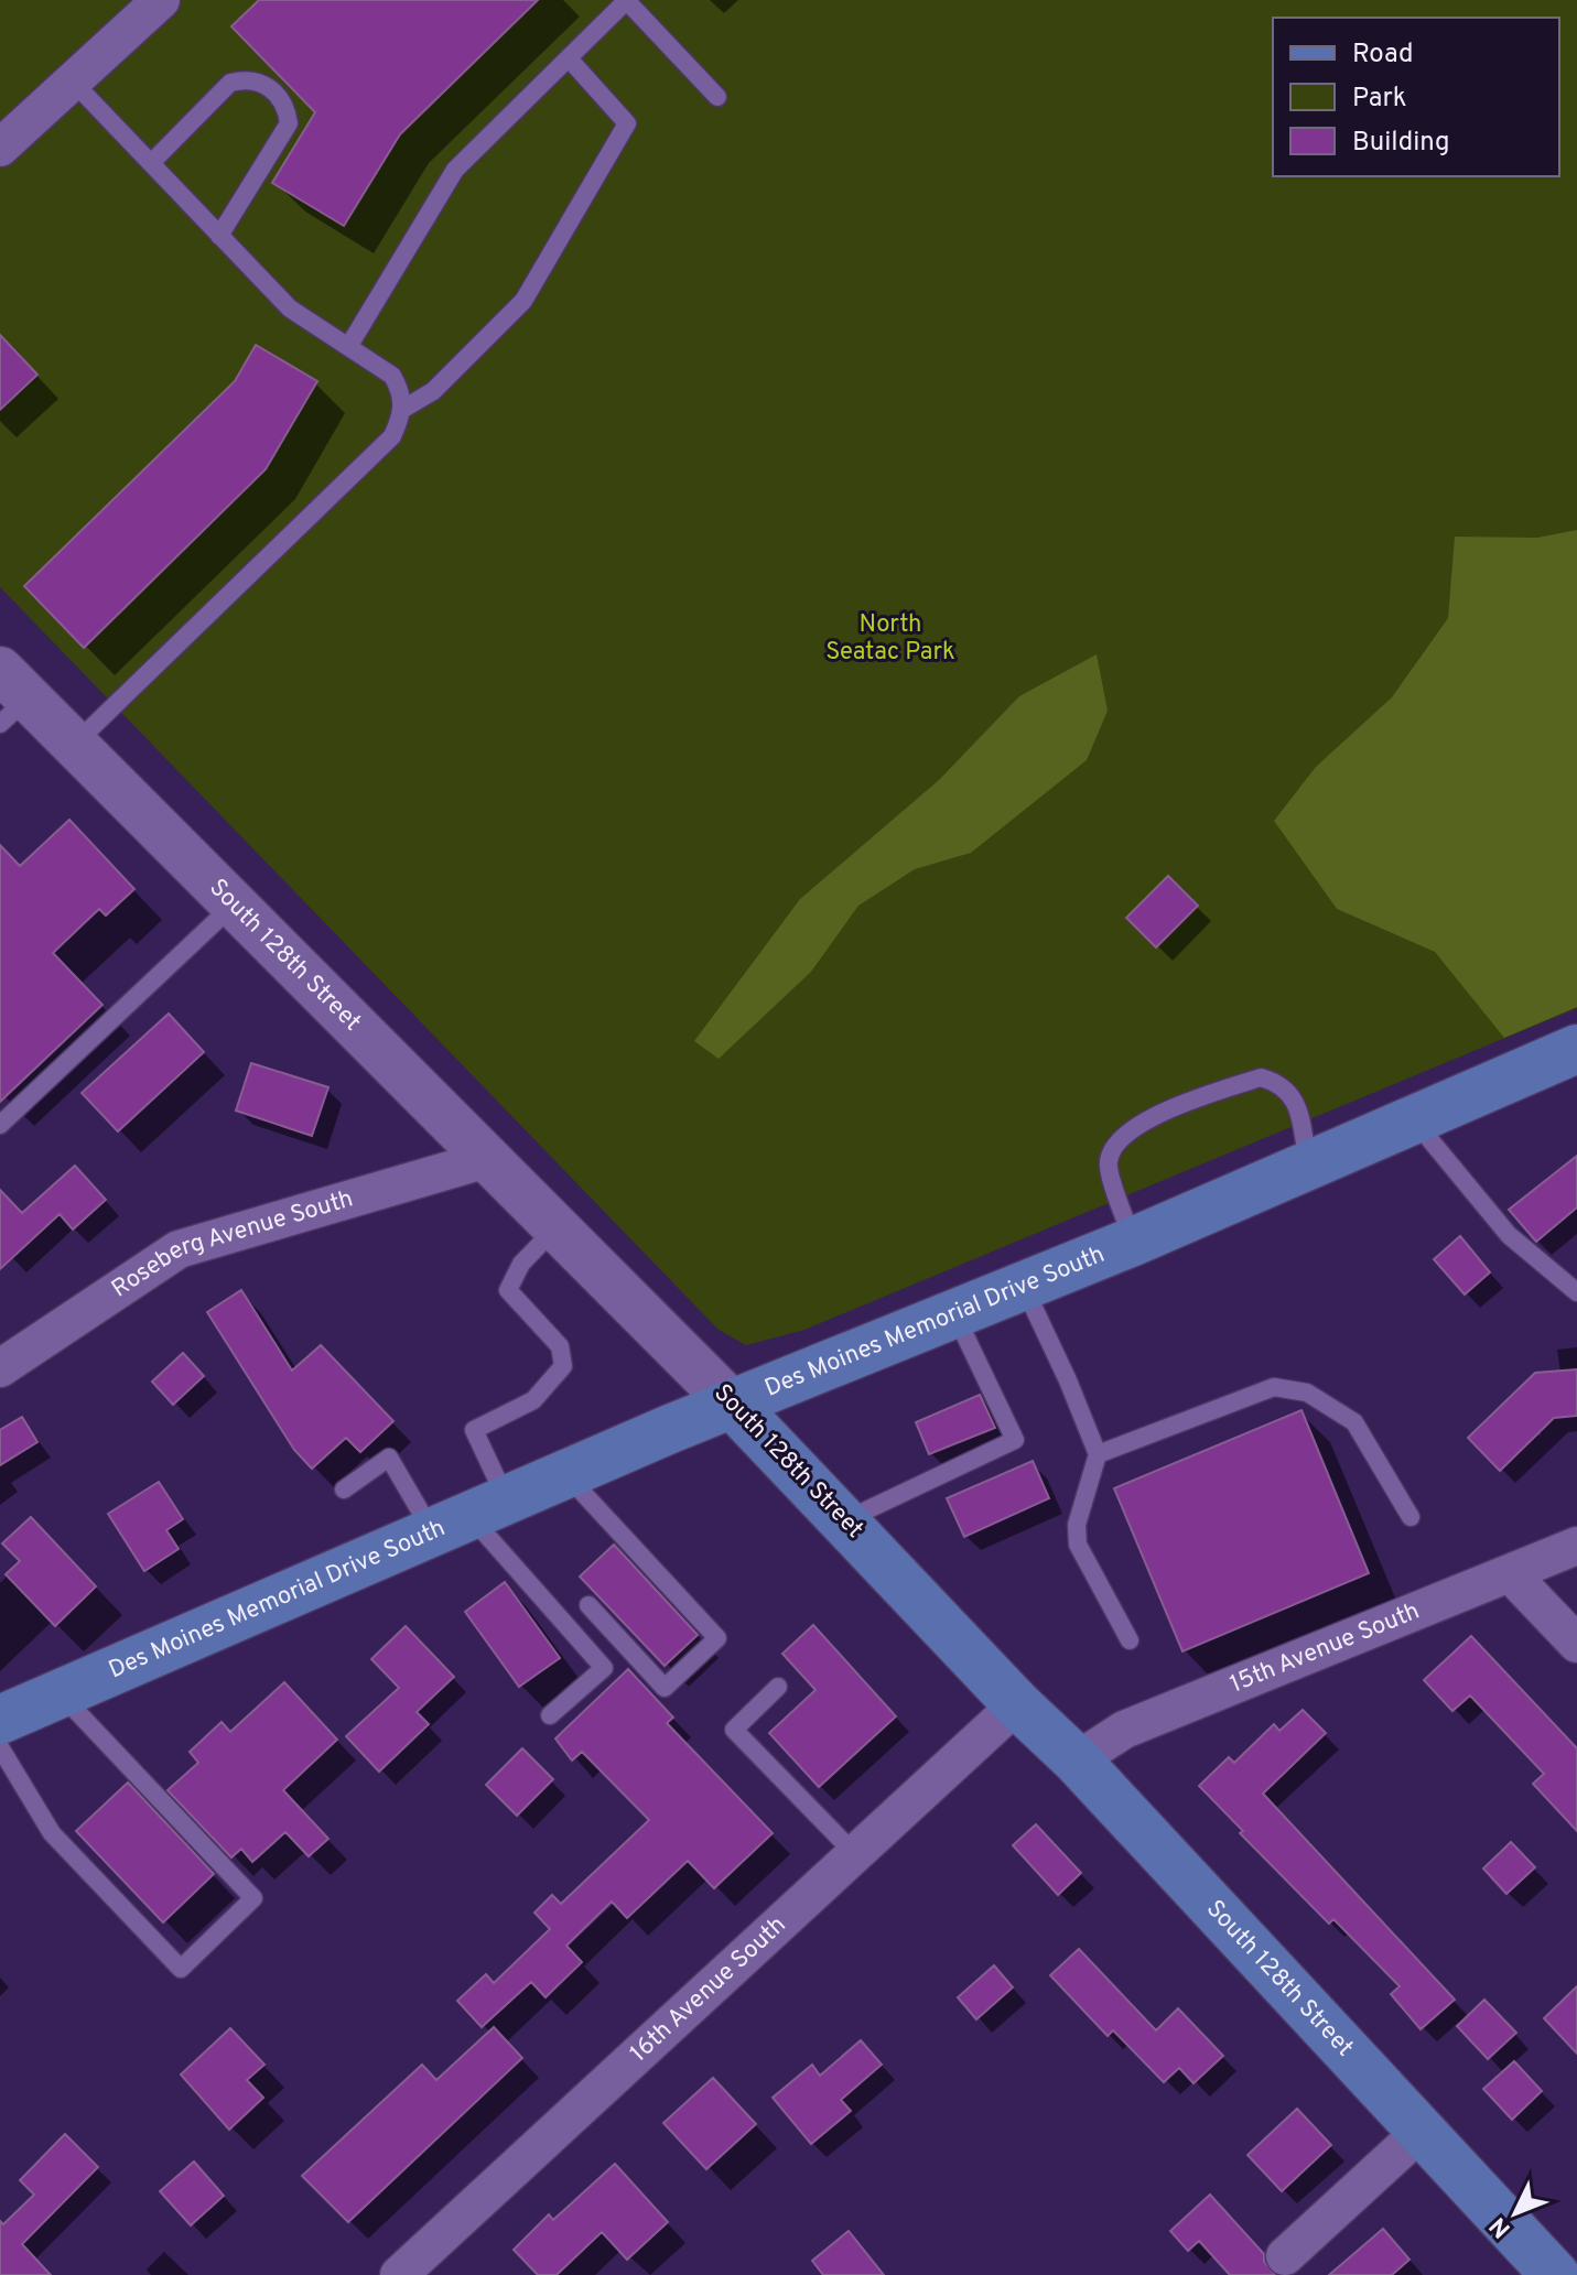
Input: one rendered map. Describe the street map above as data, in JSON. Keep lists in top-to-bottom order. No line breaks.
{"streets":{"main road":["South 128th Street","Des Moines Memorial Drive South"],"street":["Roseberg Avenue South","15th Avenue South","16th Avenue South"]},"crossings":[["South 128th Street","Roseberg Avenue South"],["South 128th Street","Des Moines Memorial Drive South"],["South 128th Street","15th Avenue South"],["South 128th Street","16th Avenue South"]],"parks":["North Seatac Park"],"legend":["Road","Park","Building"],"north":"bottom left"}
